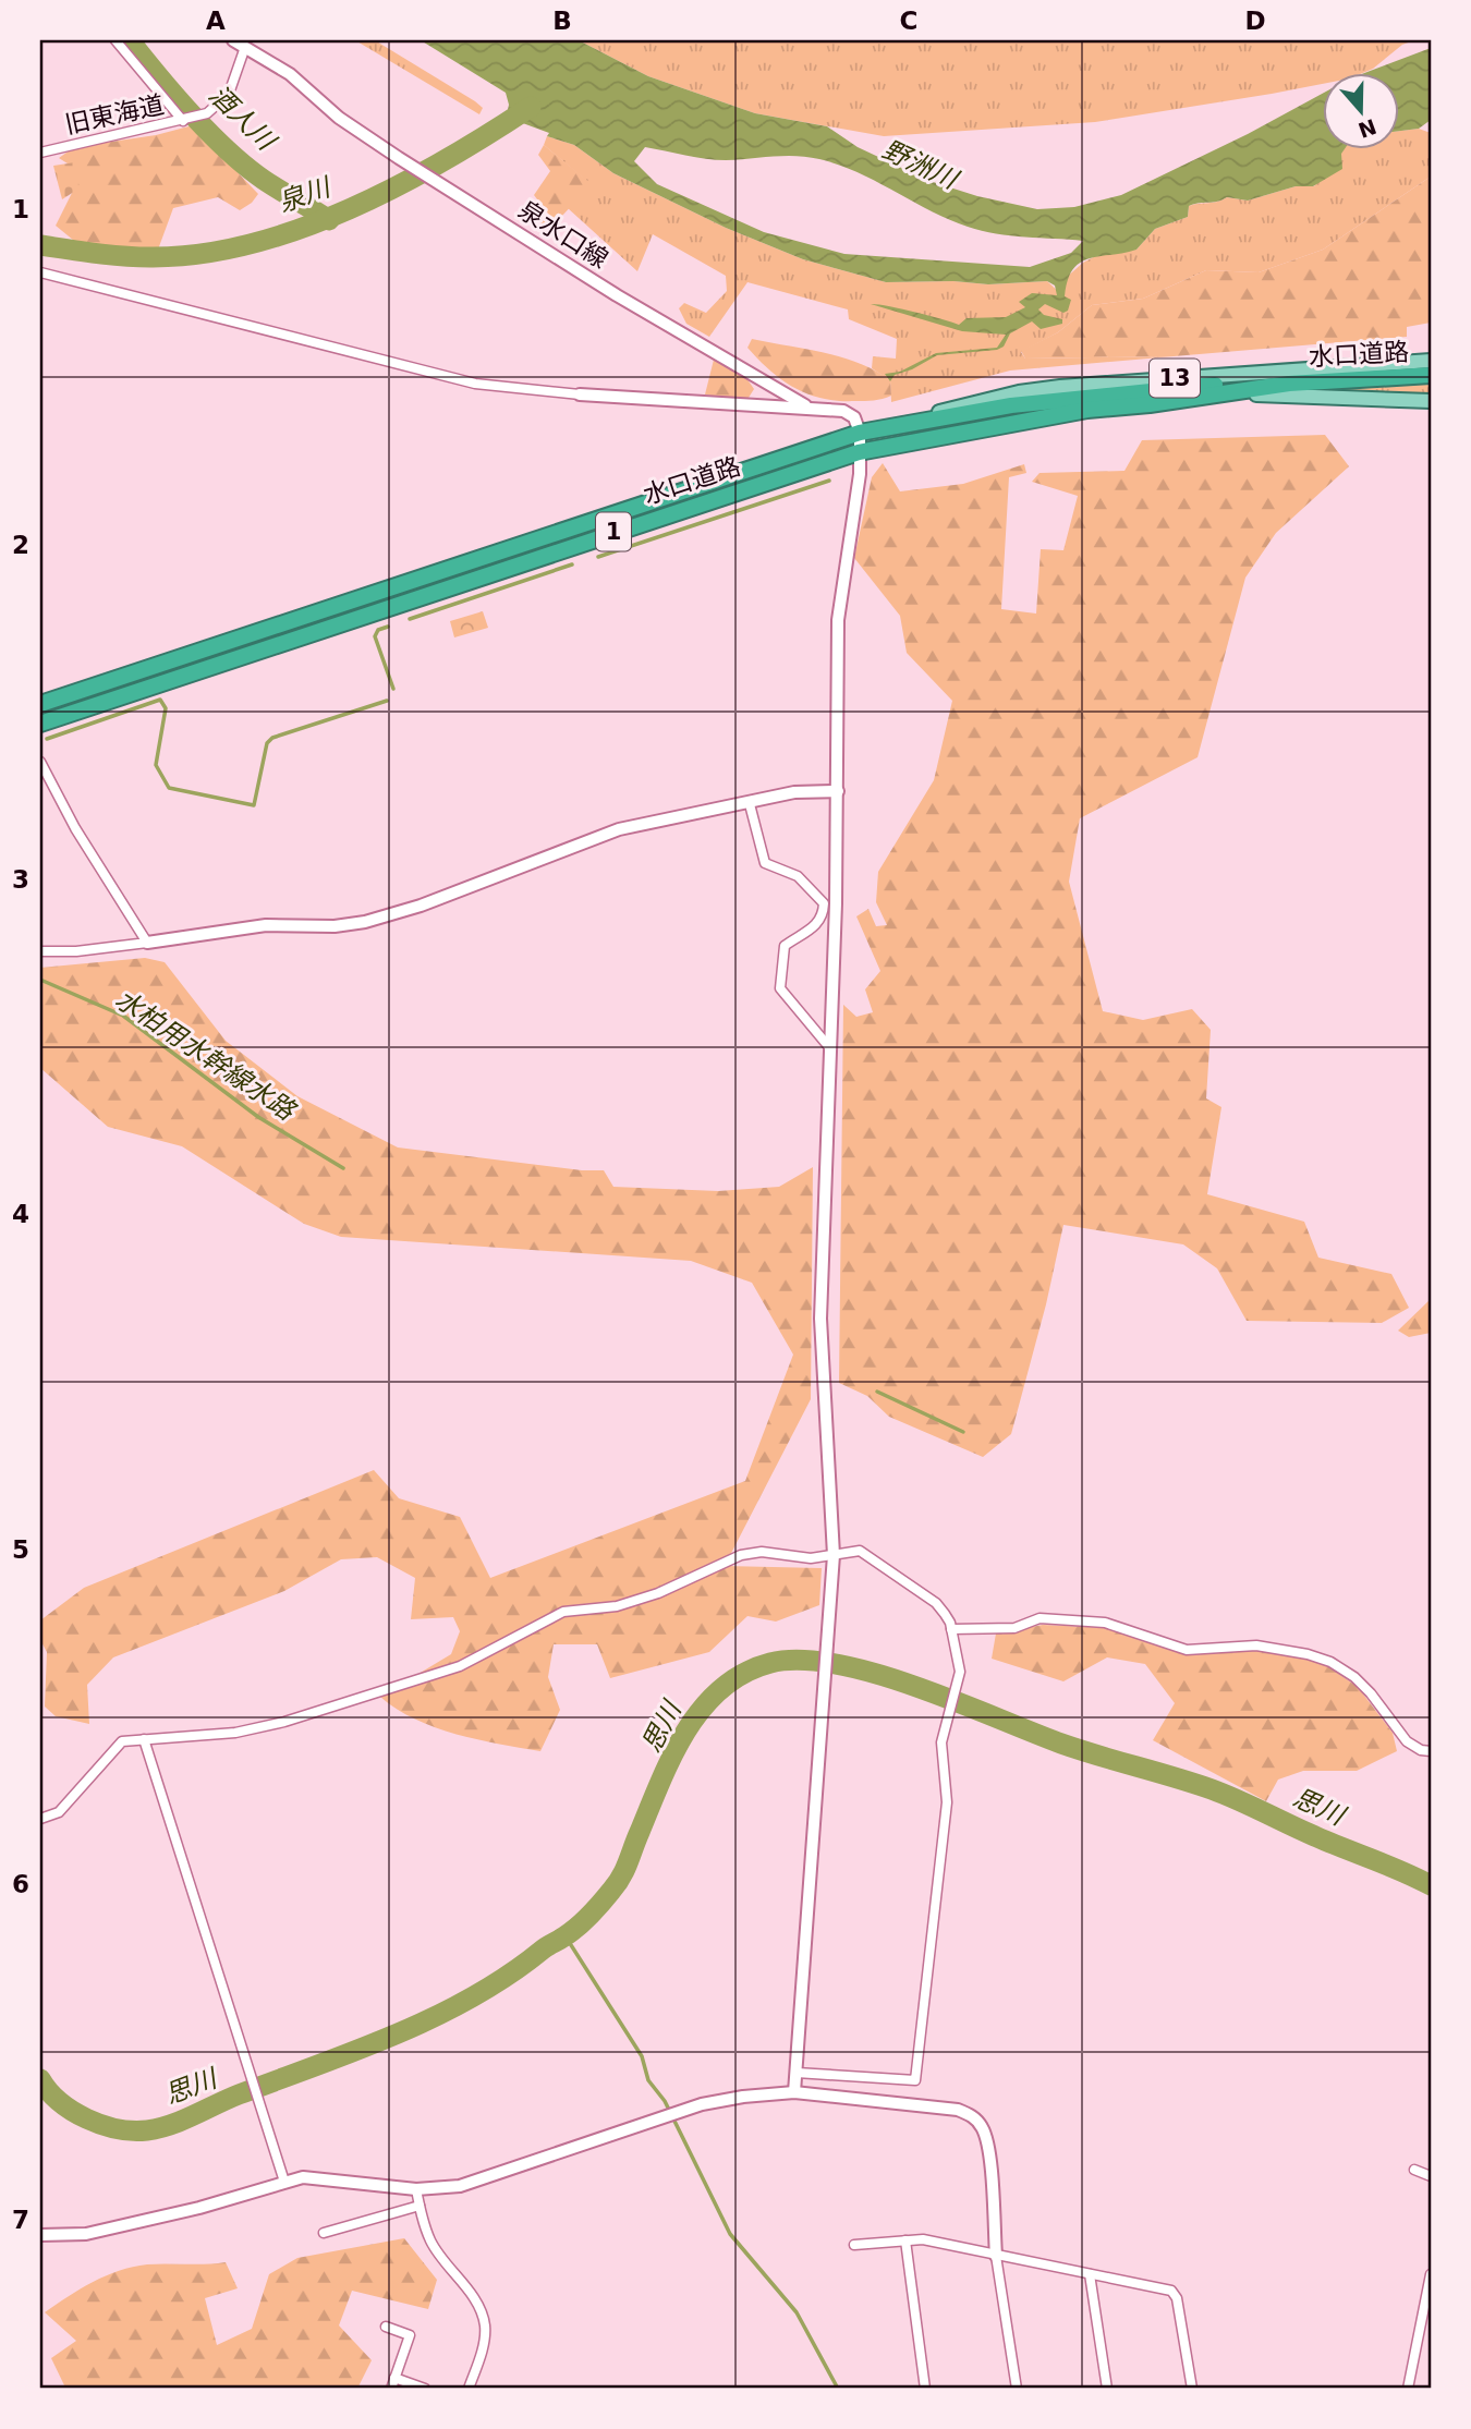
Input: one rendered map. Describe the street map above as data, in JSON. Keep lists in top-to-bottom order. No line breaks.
{"streets":{"highway":["水口道路","1"],"main road":["13"],"street":["旧東海道","泉水口線"]},"crossings":[["旧東海道","泉水口線"],["泉水口線","水口道路"],["水口道路","13"]],"water":["酒人川","野洲川","泉川","水柏用水幹線水路","思川"],"north":"bottom","grid":{"columns":["A","B","C","D"],"rows":["1","2","3","4","5","6","7"]}}
